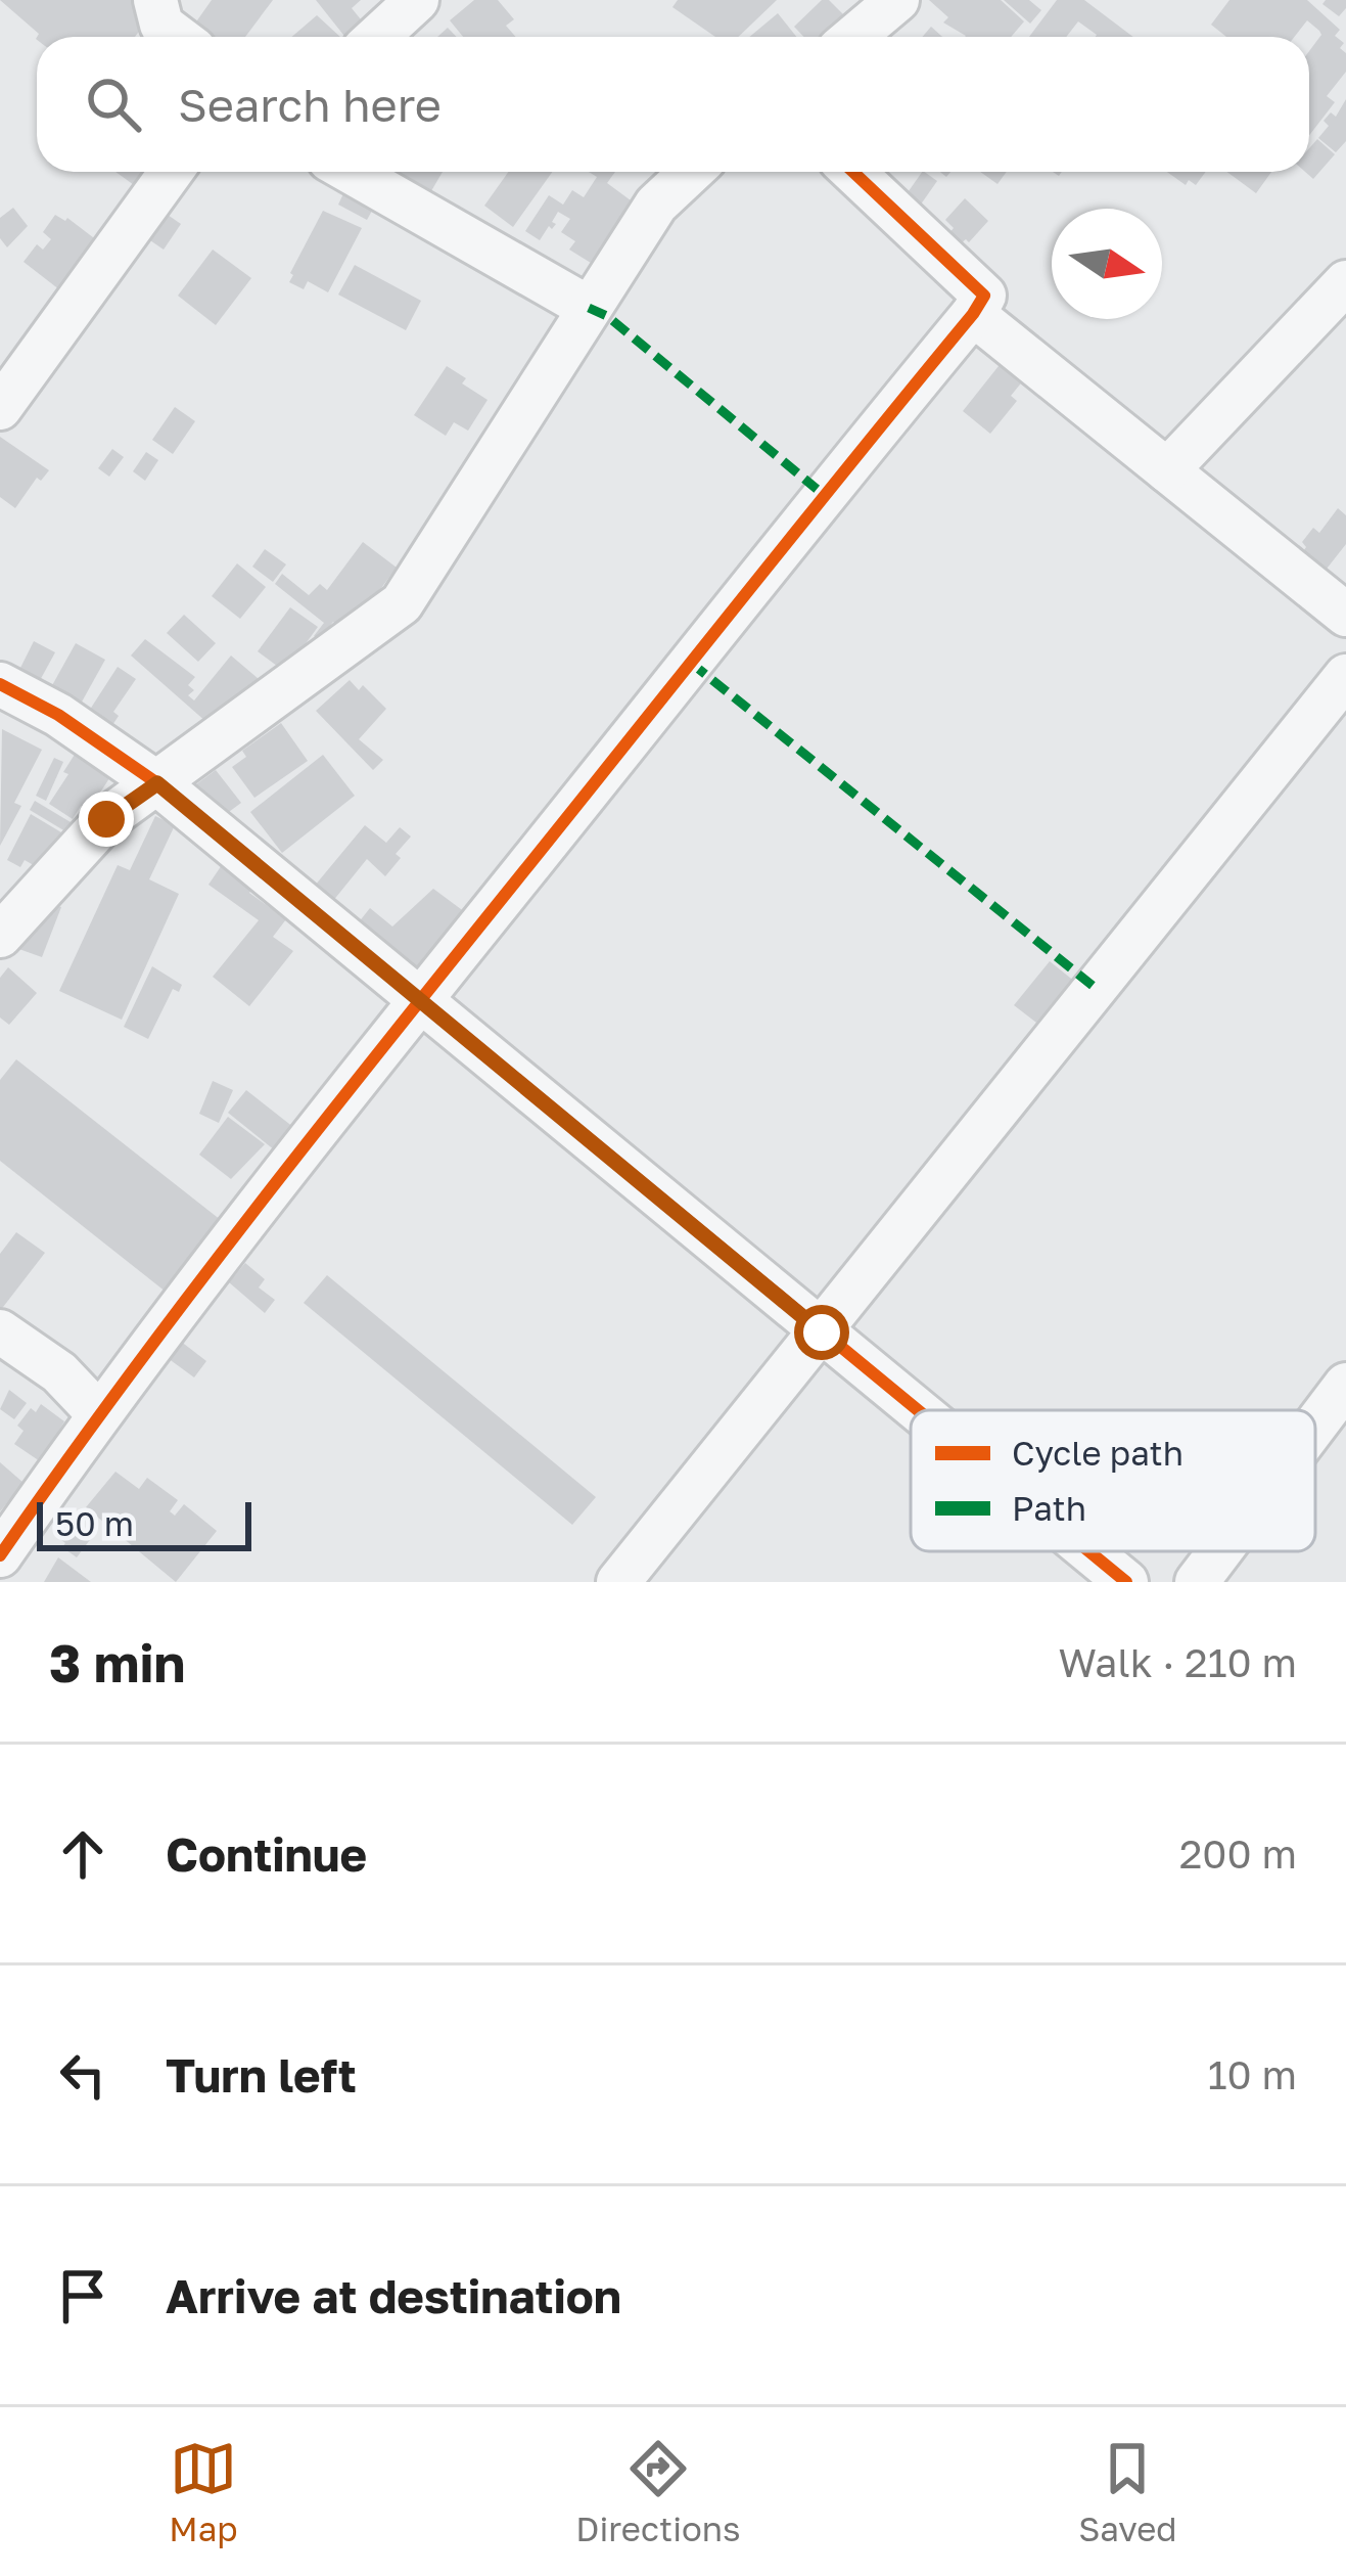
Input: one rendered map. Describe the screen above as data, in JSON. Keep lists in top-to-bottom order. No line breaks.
{"legend":["Cycle path","Path"],"scale_bar":"50 m","north":"right","page":{"search":"Search here","scale":"50 m","heading":["3 min","Walk · 210 m"],"list":[["Continue","200 m"],["Turn left","10 m"],"Arrive at destination"],"nav":["Map","Directions","Saved"]}}
